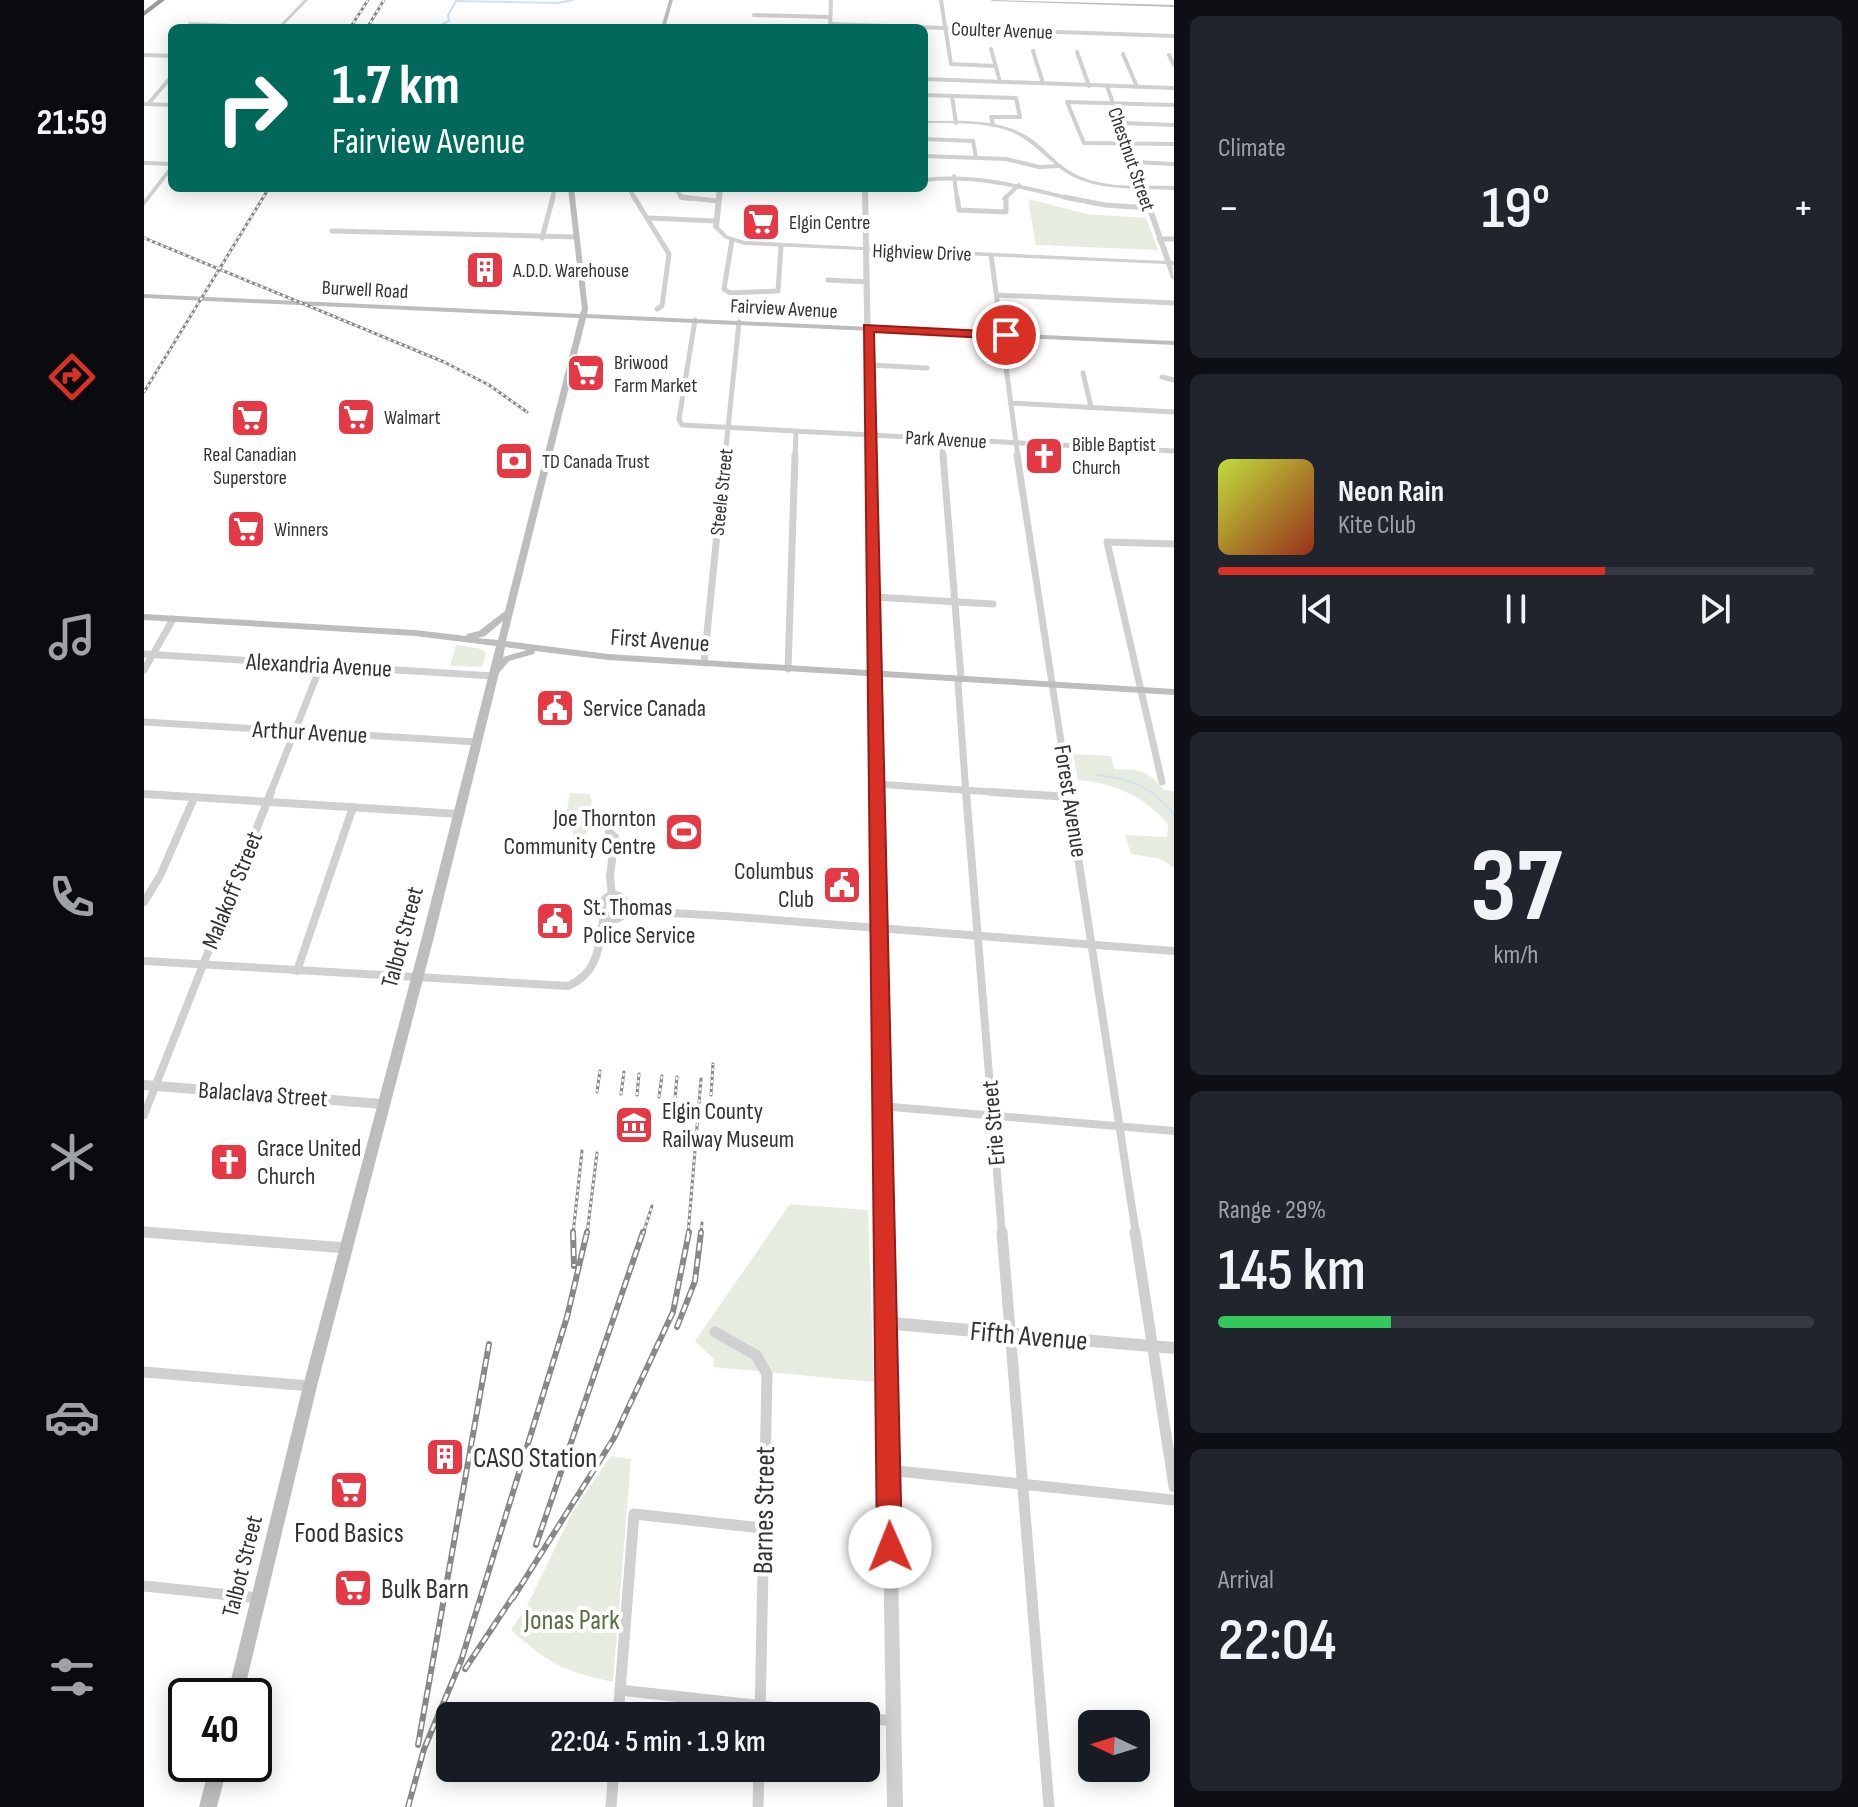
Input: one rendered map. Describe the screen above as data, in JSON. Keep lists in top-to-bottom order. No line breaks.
{"streets":{"main road":["Burwell Road","Fairview Avenue","First Avenue","Talbot Street"],"street":["Coulter Avenue","Chestnut Street","Highview Drive","Park Avenue","Steele Street","Alexandria Avenue","Arthur Avenue","Forest Avenue","Malakoff Street","Balaclava Street","Erie Street","Fifth Avenue","Barnes Street"]},"crossings":[["Chestnut Street","Highview Drive"],["Highview Drive","Forest Avenue"],["Burwell Road","Fairview Avenue"],["Burwell Road","Talbot Street"],["Fairview Avenue","Park Avenue"],["Fairview Avenue","Steele Street"],["Fairview Avenue","Forest Avenue"],["Fairview Avenue","Talbot Street"],["Park Avenue","Steele Street"],["Park Avenue","Forest Avenue"],["Park Avenue","Erie Street"],["Steele Street","First Avenue"],["First Avenue","Forest Avenue"],["First Avenue","Talbot Street"],["First Avenue","Erie Street"],["Alexandria Avenue","Malakoff Street"],["Alexandria Avenue","Talbot Street"],["Arthur Avenue","Malakoff Street"],["Arthur Avenue","Talbot Street"],["Forest Avenue","Fifth Avenue"],["Malakoff Street","Balaclava Street"],["Talbot Street","Balaclava Street"],["Erie Street","Fifth Avenue"]],"parks":["Jonas Park"],"places":{"supermarket":["Elgin Centre","Briwood Farm Market","Walmart","Real Canadian Superstore","Winners","Food Basics","Bulk Barn"],"building":["A.D.D. Warehouse","CASO Station"],"church":["Bible Baptist Church","Grace United Church"],"bank":["TD Canada Trust"],"public building":["Service Canada","Columbus Club","St. Thomas Police Service"],"sports":["Joe Thornton Community Centre"],"museum":["Elgin County Railway Museum"]},"north":"left","page":{"tabs":"21:59","tile":["Climate",["37","km/h"],["Range · 29%","145 km"],["Arrival","22:04"]],"turn":["1.7 km","Fairview Avenue"],"heat":["−","19°","+"],"song":["Neon Rain","Kite Club"],"limit":"40","trip":"22:04 · 5 min · 1.9 km"}}
